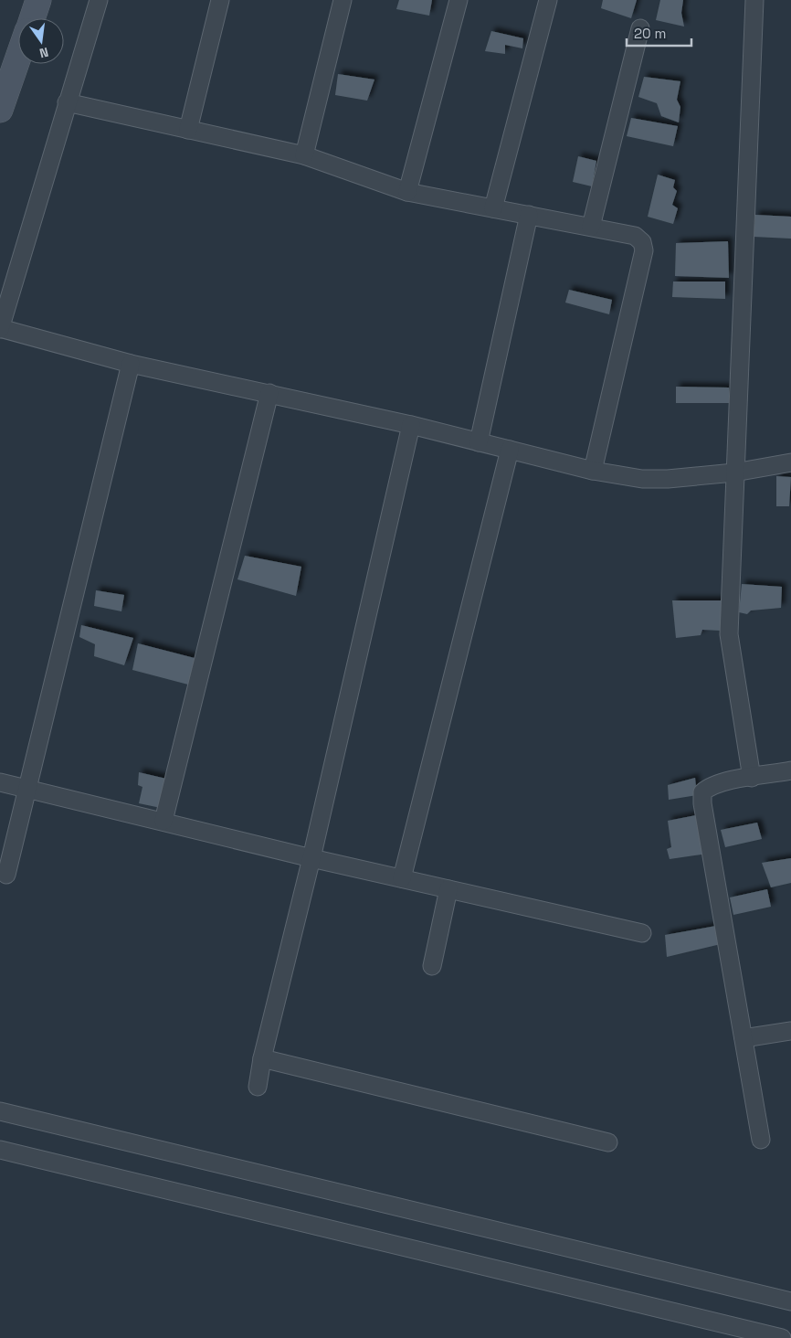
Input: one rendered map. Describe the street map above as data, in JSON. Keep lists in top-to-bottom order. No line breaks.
{"scale_bar":"20 m","north":"bottom"}
